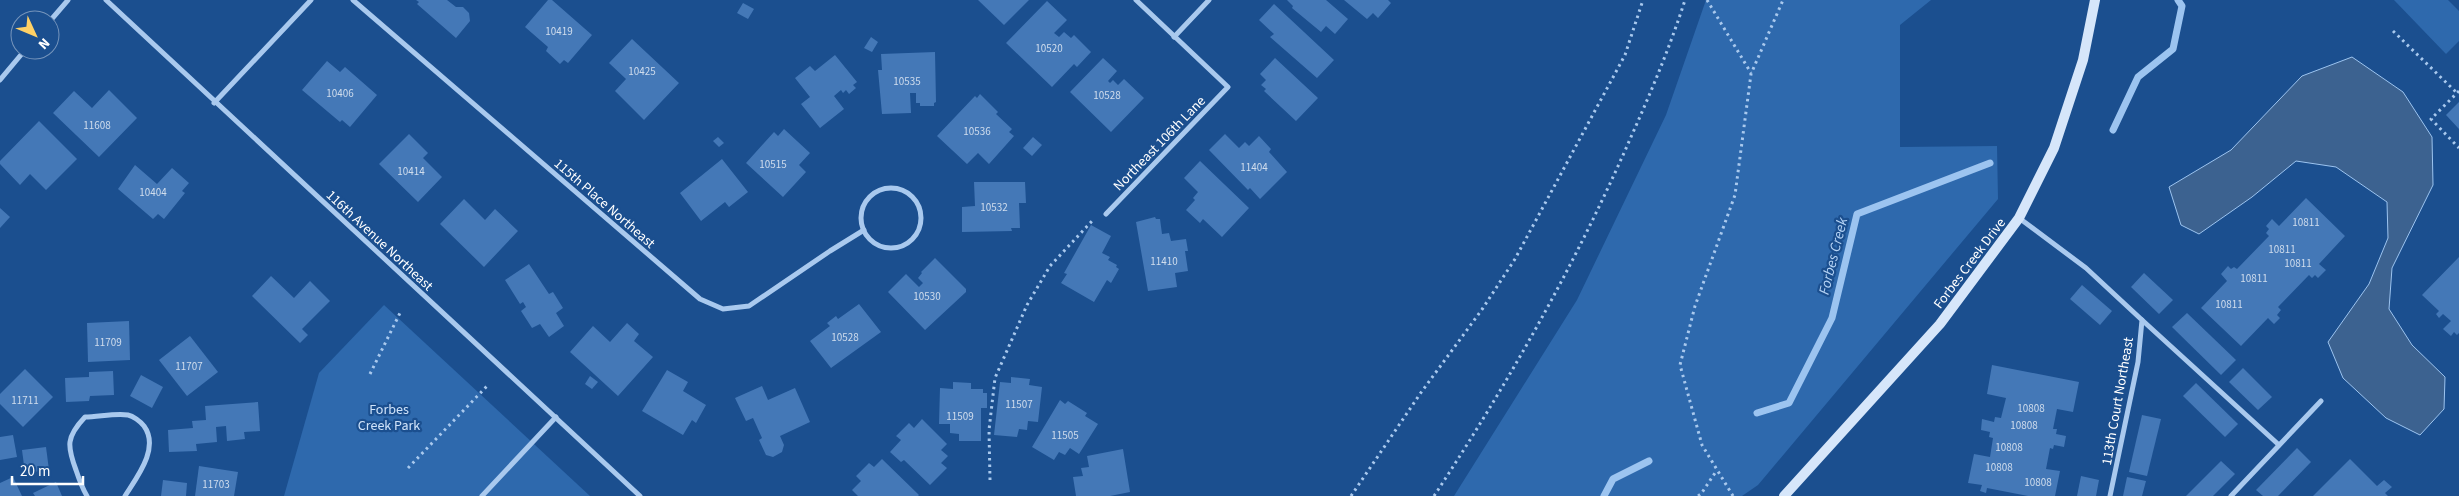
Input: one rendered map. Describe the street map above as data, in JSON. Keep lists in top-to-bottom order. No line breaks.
{"streets":{"street":["Northeast 106th Lane","115th Place Northeast","116th Avenue Northeast","Forbes Creek Drive","113th Court Northeast"]},"crossings":[["Forbes Creek Drive","113th Court Northeast"]],"water":["Forbes Creek"],"parks":["Forbes Creek Park"],"house_numbers":["10419","10520","10425","10535","10406","10528","11608","10536","10515","11404","10414","10404","10532","10811","10811","11410","10811","10811","10530","10811","10528","11709","11707","11711","11507","10808","11509","10808","11505","10808","10808","10808","11703"],"scale_bar":"20 m","north":"bottom right"}
